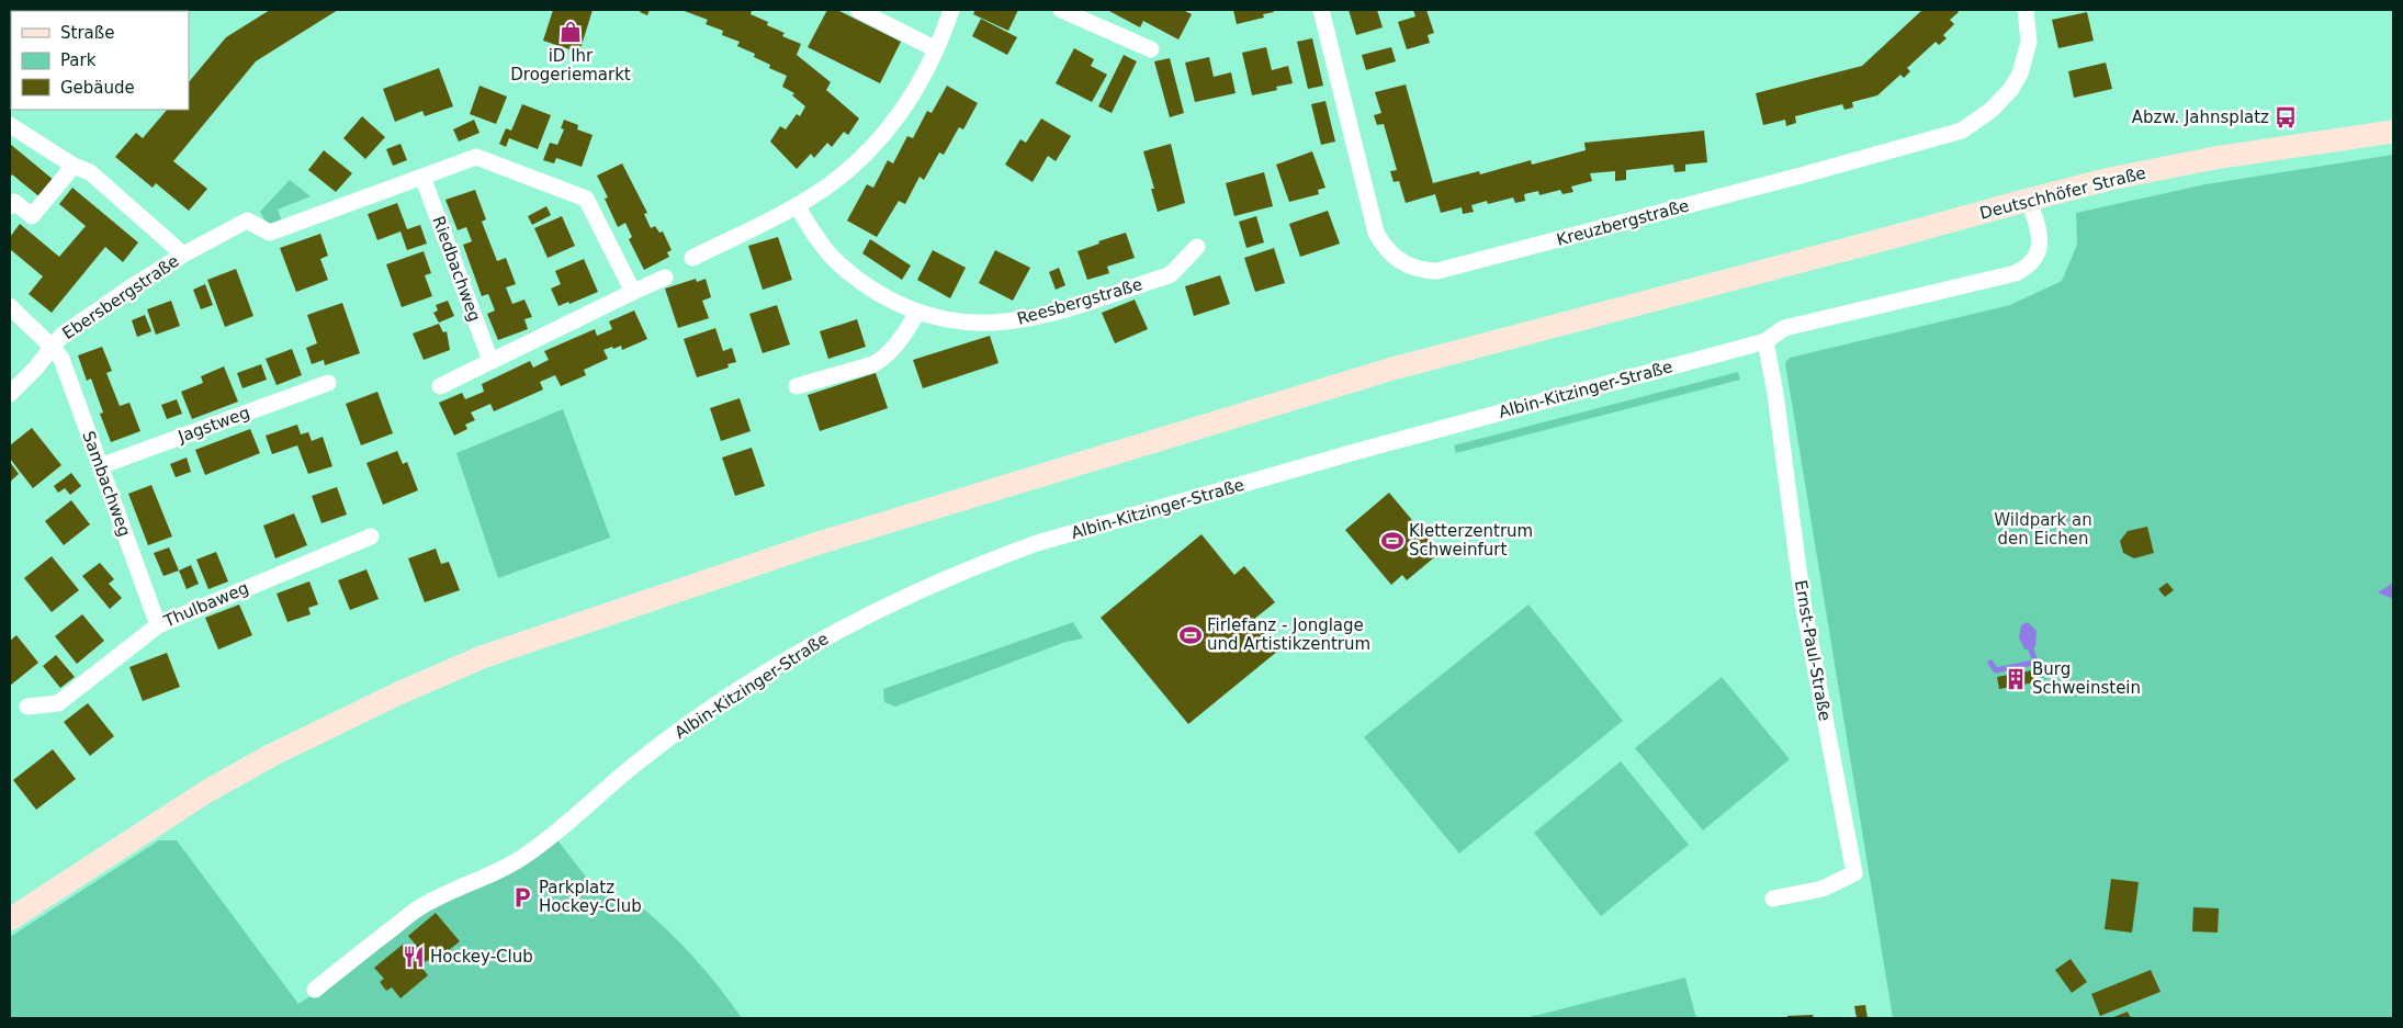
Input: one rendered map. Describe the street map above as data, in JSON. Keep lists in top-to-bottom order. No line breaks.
{"streets":{"main road":["Deutschhöfer Straße"],"street":["Kreuzbergstraße","Riedbachweg","Ebersbergstraße","Reesbergstraße","Albin-Kitzinger-Straße","Jagstweg","Sambachweg","Thulbaweg","Ernst-Paul-Straße"]},"crossings":[["Deutschhöfer Straße","Albin-Kitzinger-Straße"],["Riedbachweg","Ebersbergstraße"],["Ebersbergstraße","Sambachweg"],["Albin-Kitzinger-Straße","Ernst-Paul-Straße"],["Jagstweg","Sambachweg"],["Sambachweg","Thulbaweg"]],"parks":["Wildpark an den Eichen"],"places":{"shop":["iD Ihr Drogeriemarkt"],"bus stop":["Abzw. Jahnsplatz"],"sports":["Kletterzentrum Schweinfurt","Firlefanz - Jonglage und Artistikzentrum"],"building":["Burg Schweinstein"],"parking":["Parkplatz Hockey-Club"],"restaurant":["Hockey-Club"]},"legend":["Straße","Park","Gebäude"]}
